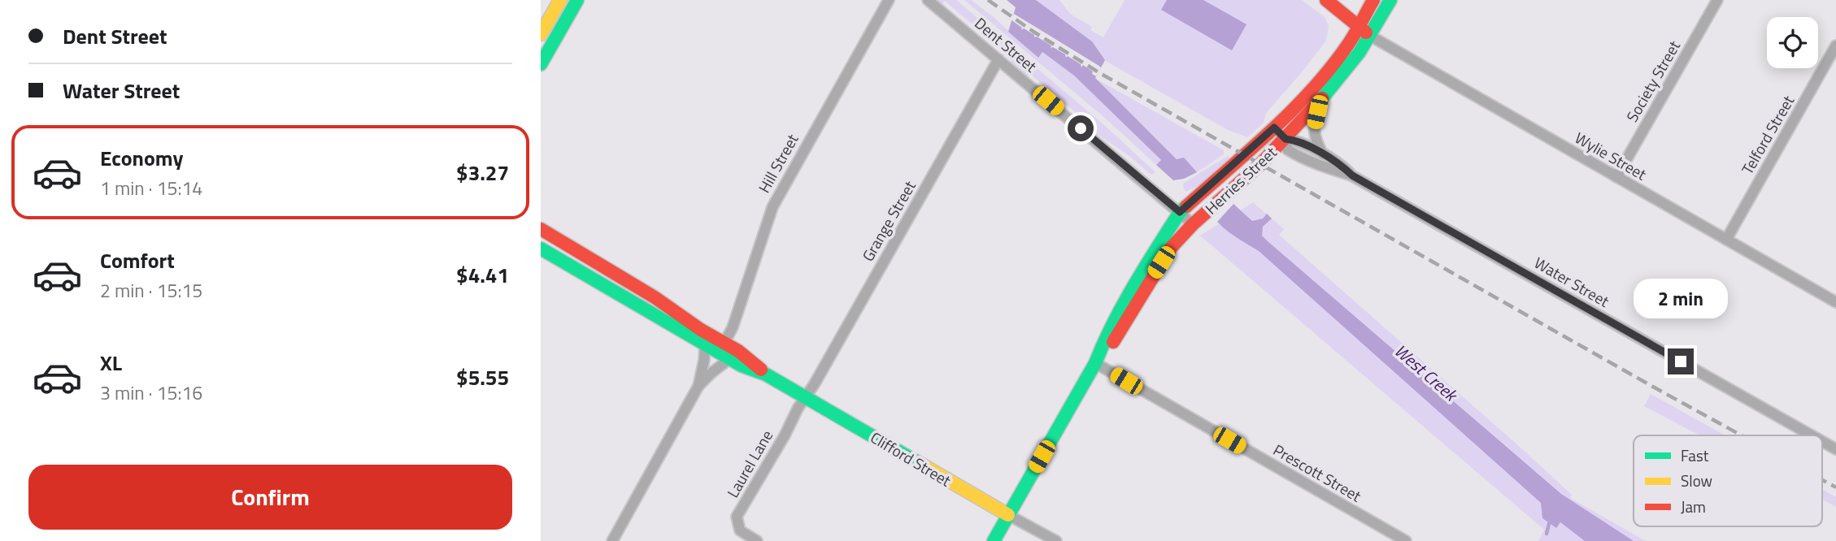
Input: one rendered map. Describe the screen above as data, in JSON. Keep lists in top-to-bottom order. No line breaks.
{"streets":{"main road":["Herries Street","Clifford Street"],"street":["Dent Street","Society Street","Telford Street","Wylie Street","Hill Street","Grange Street","Water Street","Laurel Lane","Prescott Street"]},"crossings":[["Dent Street","Herries Street"],["Dent Street","Grange Street"],["Society Street","Wylie Street"],["Telford Street","Wylie Street"],["Wylie Street","Herries Street"],["Hill Street","Clifford Street"],["Herries Street","Water Street"],["Herries Street","Clifford Street"],["Herries Street","Prescott Street"],["Grange Street","Clifford Street"],["Grange Street","Laurel Lane"],["Clifford Street","Laurel Lane"]],"water":["West Creek"],"legend":["Fast","Slow","Jam"],"page":{"banner":["Dent Street","Water Street"],"list":[{"name":"Economy","note":"1 min · 15:14","value":"$3.27"},{"name":"Comfort","note":"2 min · 15:15","value":"$4.41"},{"name":"XL","note":"3 min · 15:16","value":"$5.55"}],"bubble":"2 min","buttons":"Confirm"}}
